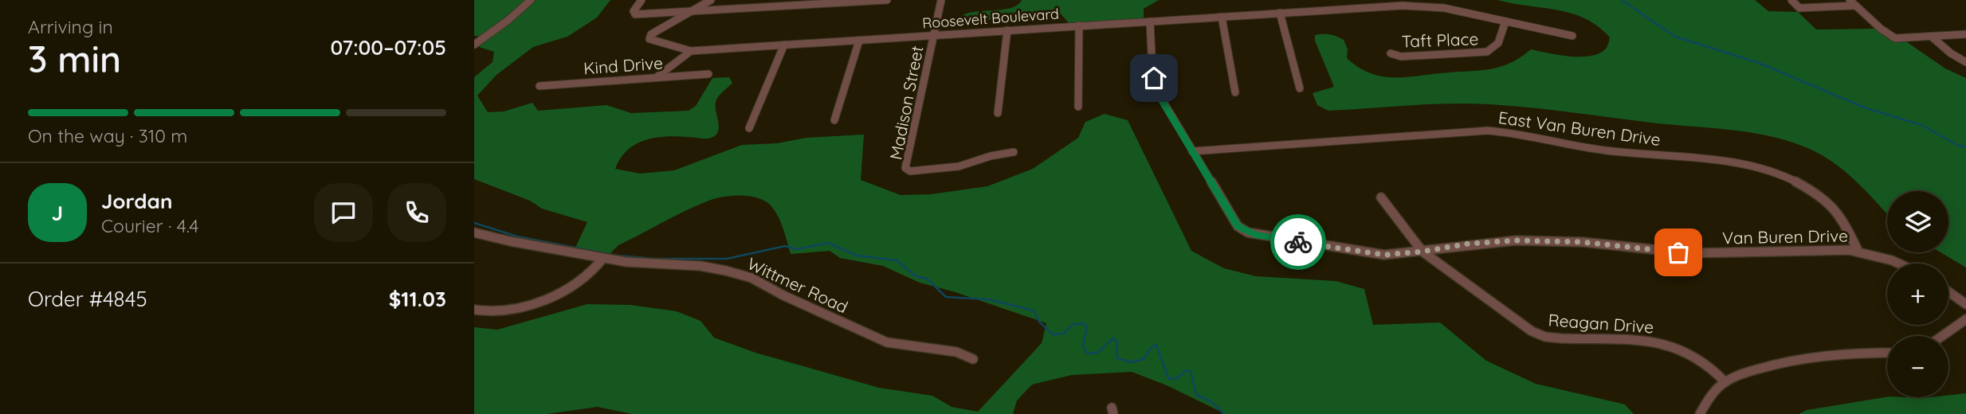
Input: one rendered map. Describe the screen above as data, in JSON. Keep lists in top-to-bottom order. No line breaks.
{"streets":{"street":["Roosevelt Boulevard","Taft Place","Kind Drive","Madison Street","East Van Buren Drive","Van Buren Drive","Wittmer Road","Reagan Drive"]},"crossings":[["Roosevelt Boulevard","Taft Place"],["Roosevelt Boulevard","Madison Street"],["Roosevelt Boulevard","Van Buren Drive"],["East Van Buren Drive","Van Buren Drive"],["Van Buren Drive","Reagan Drive"]],"page":{"heading":["3 min","Arriving in","07:00–07:05"],"panel":["Jordan","Courier · 4.4","Order #4845","$11.03"],"bar":"On the way · 310 m","round":"J","map_buttons":["+","−"]}}
